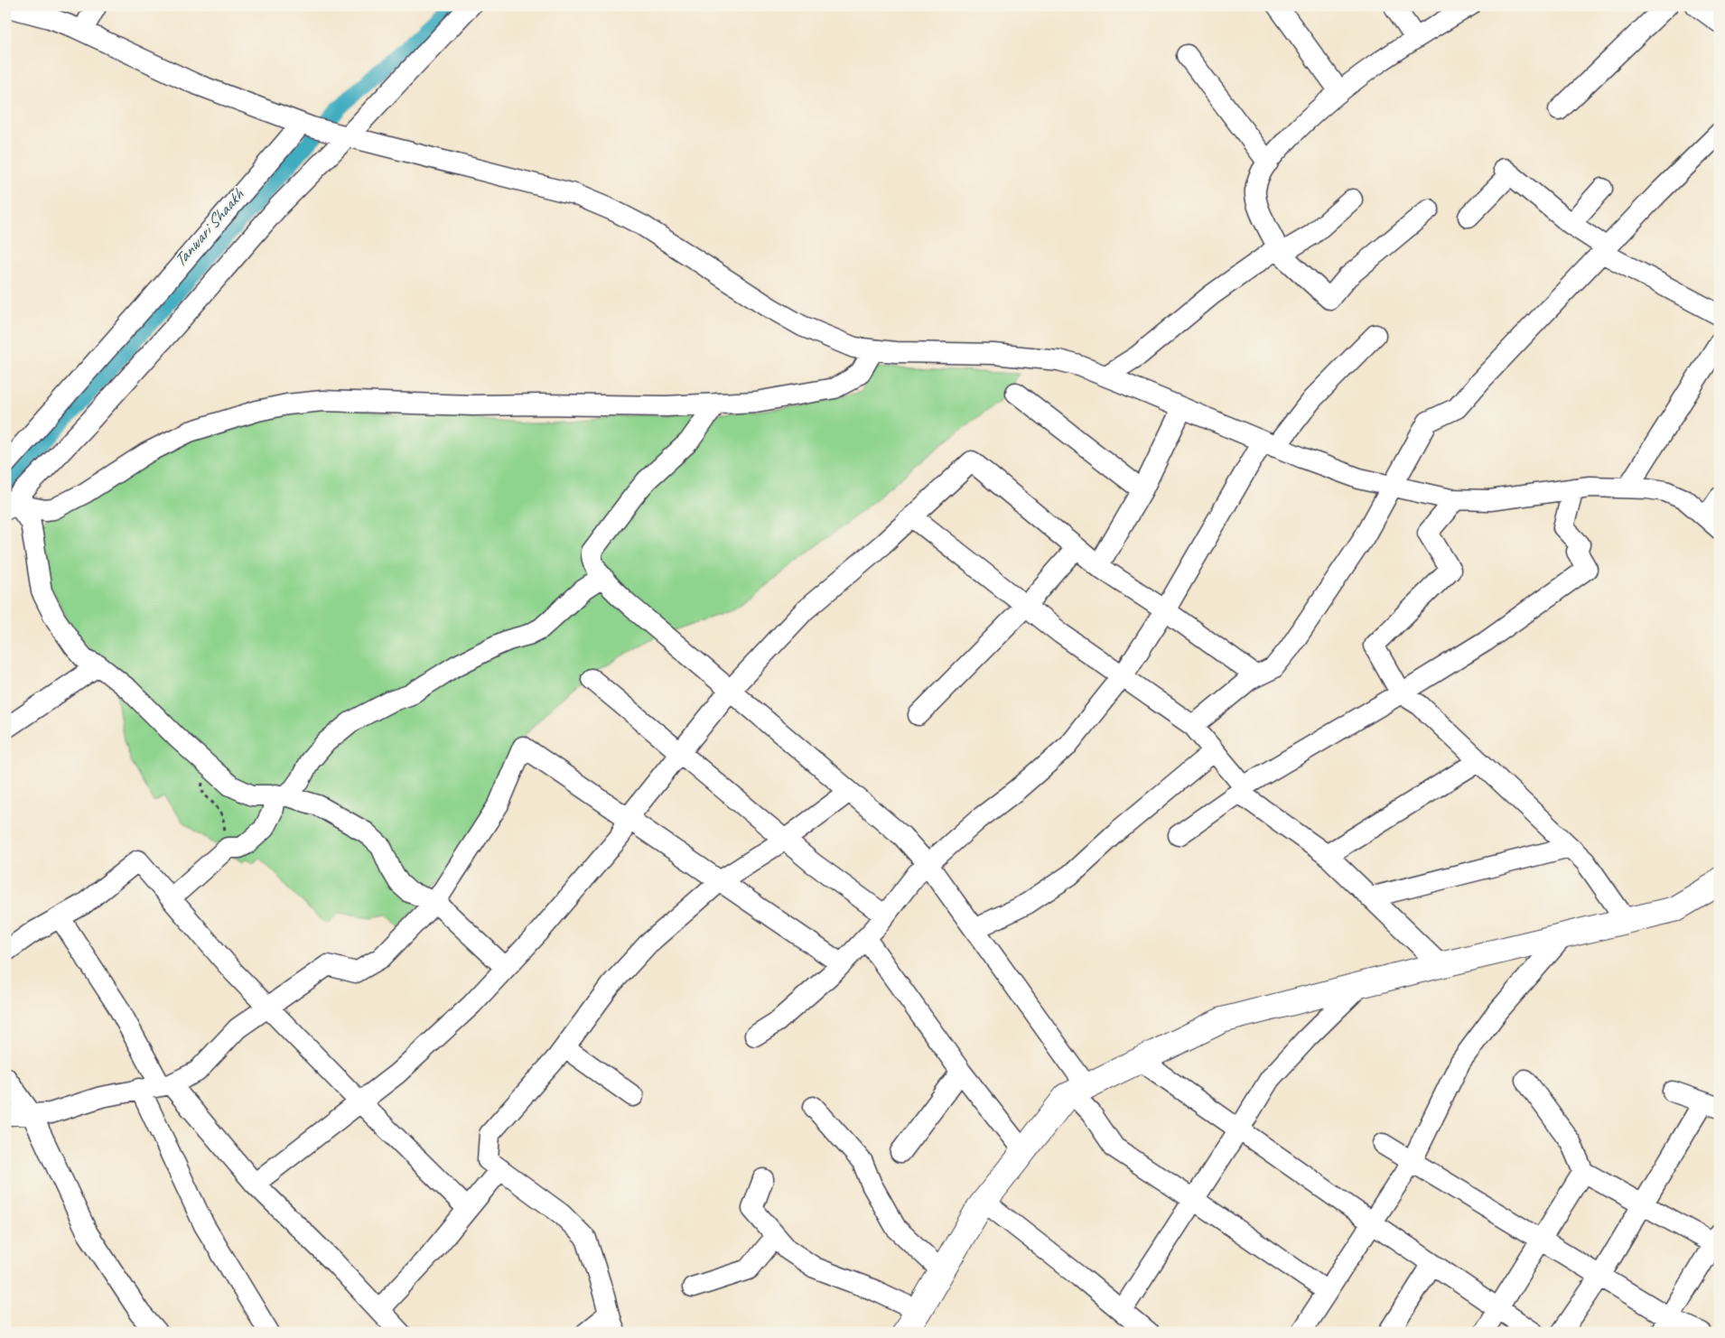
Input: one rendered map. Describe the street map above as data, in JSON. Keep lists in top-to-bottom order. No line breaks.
{"water":["Tanwari Shaakh"]}
